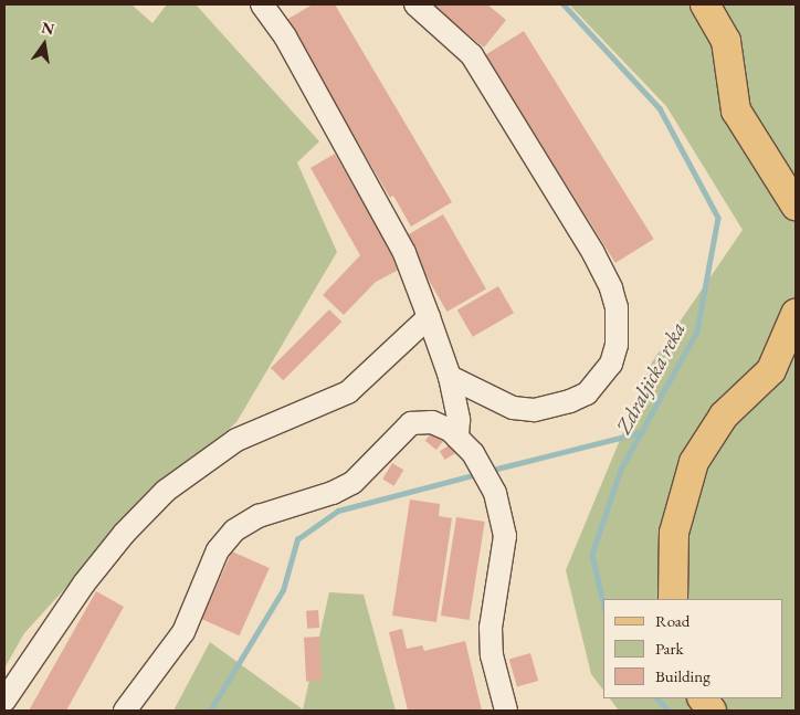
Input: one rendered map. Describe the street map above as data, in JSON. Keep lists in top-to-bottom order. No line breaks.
{"water":["Zdraljicka reka"],"legend":["Road","Park","Building"],"north":"top"}
